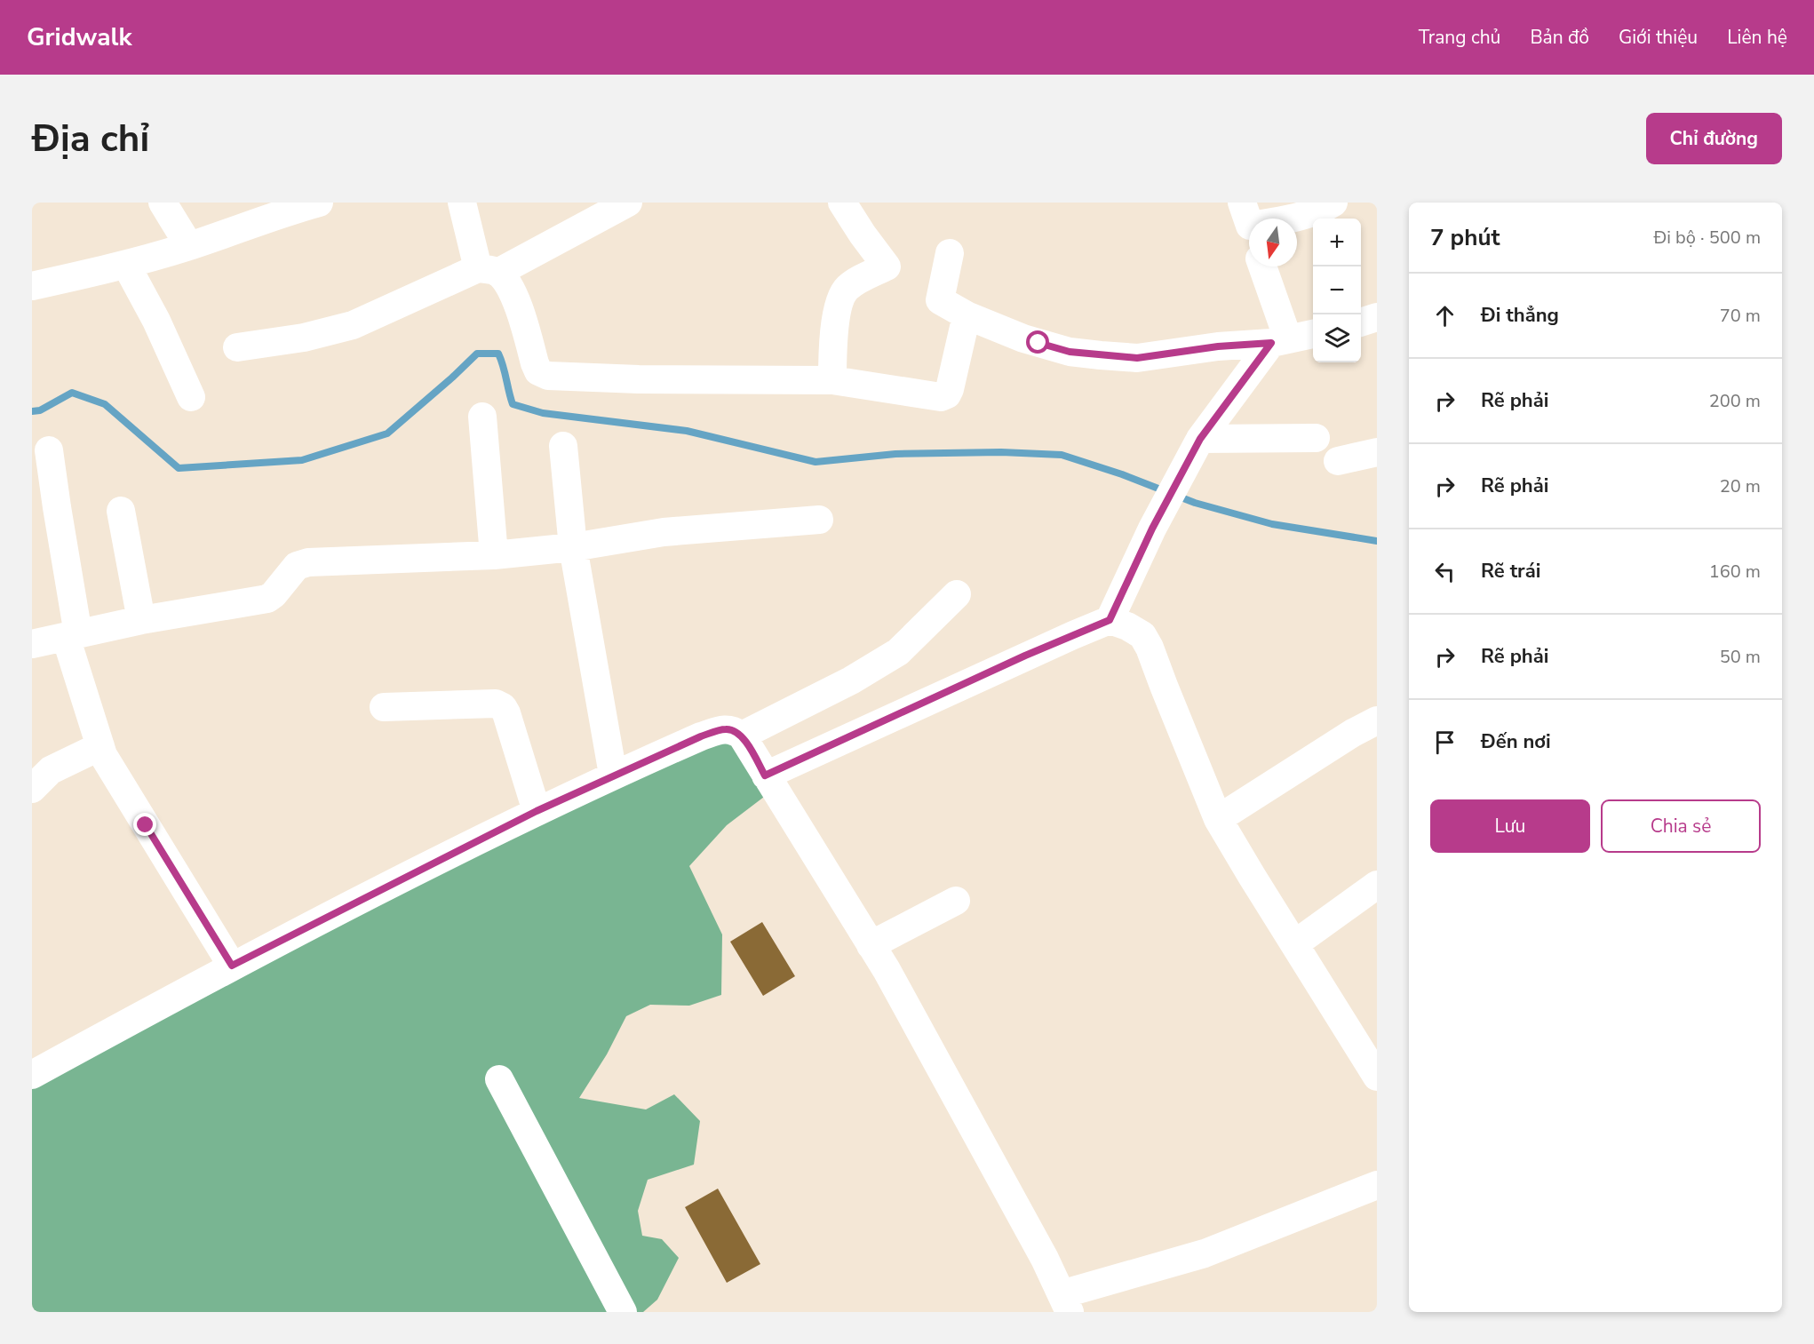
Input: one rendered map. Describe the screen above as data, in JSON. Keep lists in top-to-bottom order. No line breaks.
{"north":"bottom","page":{"header":"Gridwalk","nav":["Trang chủ","Bản đồ","Giới thiệu","Liên hệ"],"buttons":["Chỉ đường",["Lưu","Chia sẻ"]],"title":"Địa chỉ","heading":["7 phút","Đi bộ · 500 m"],"map_buttons":["+","−"],"list":[["Đi thẳng","70 m"],["Rẽ phải","200 m"],["Rẽ phải","20 m"],["Rẽ trái","160 m"],["Rẽ phải","50 m"],"Đến nơi"]}}
